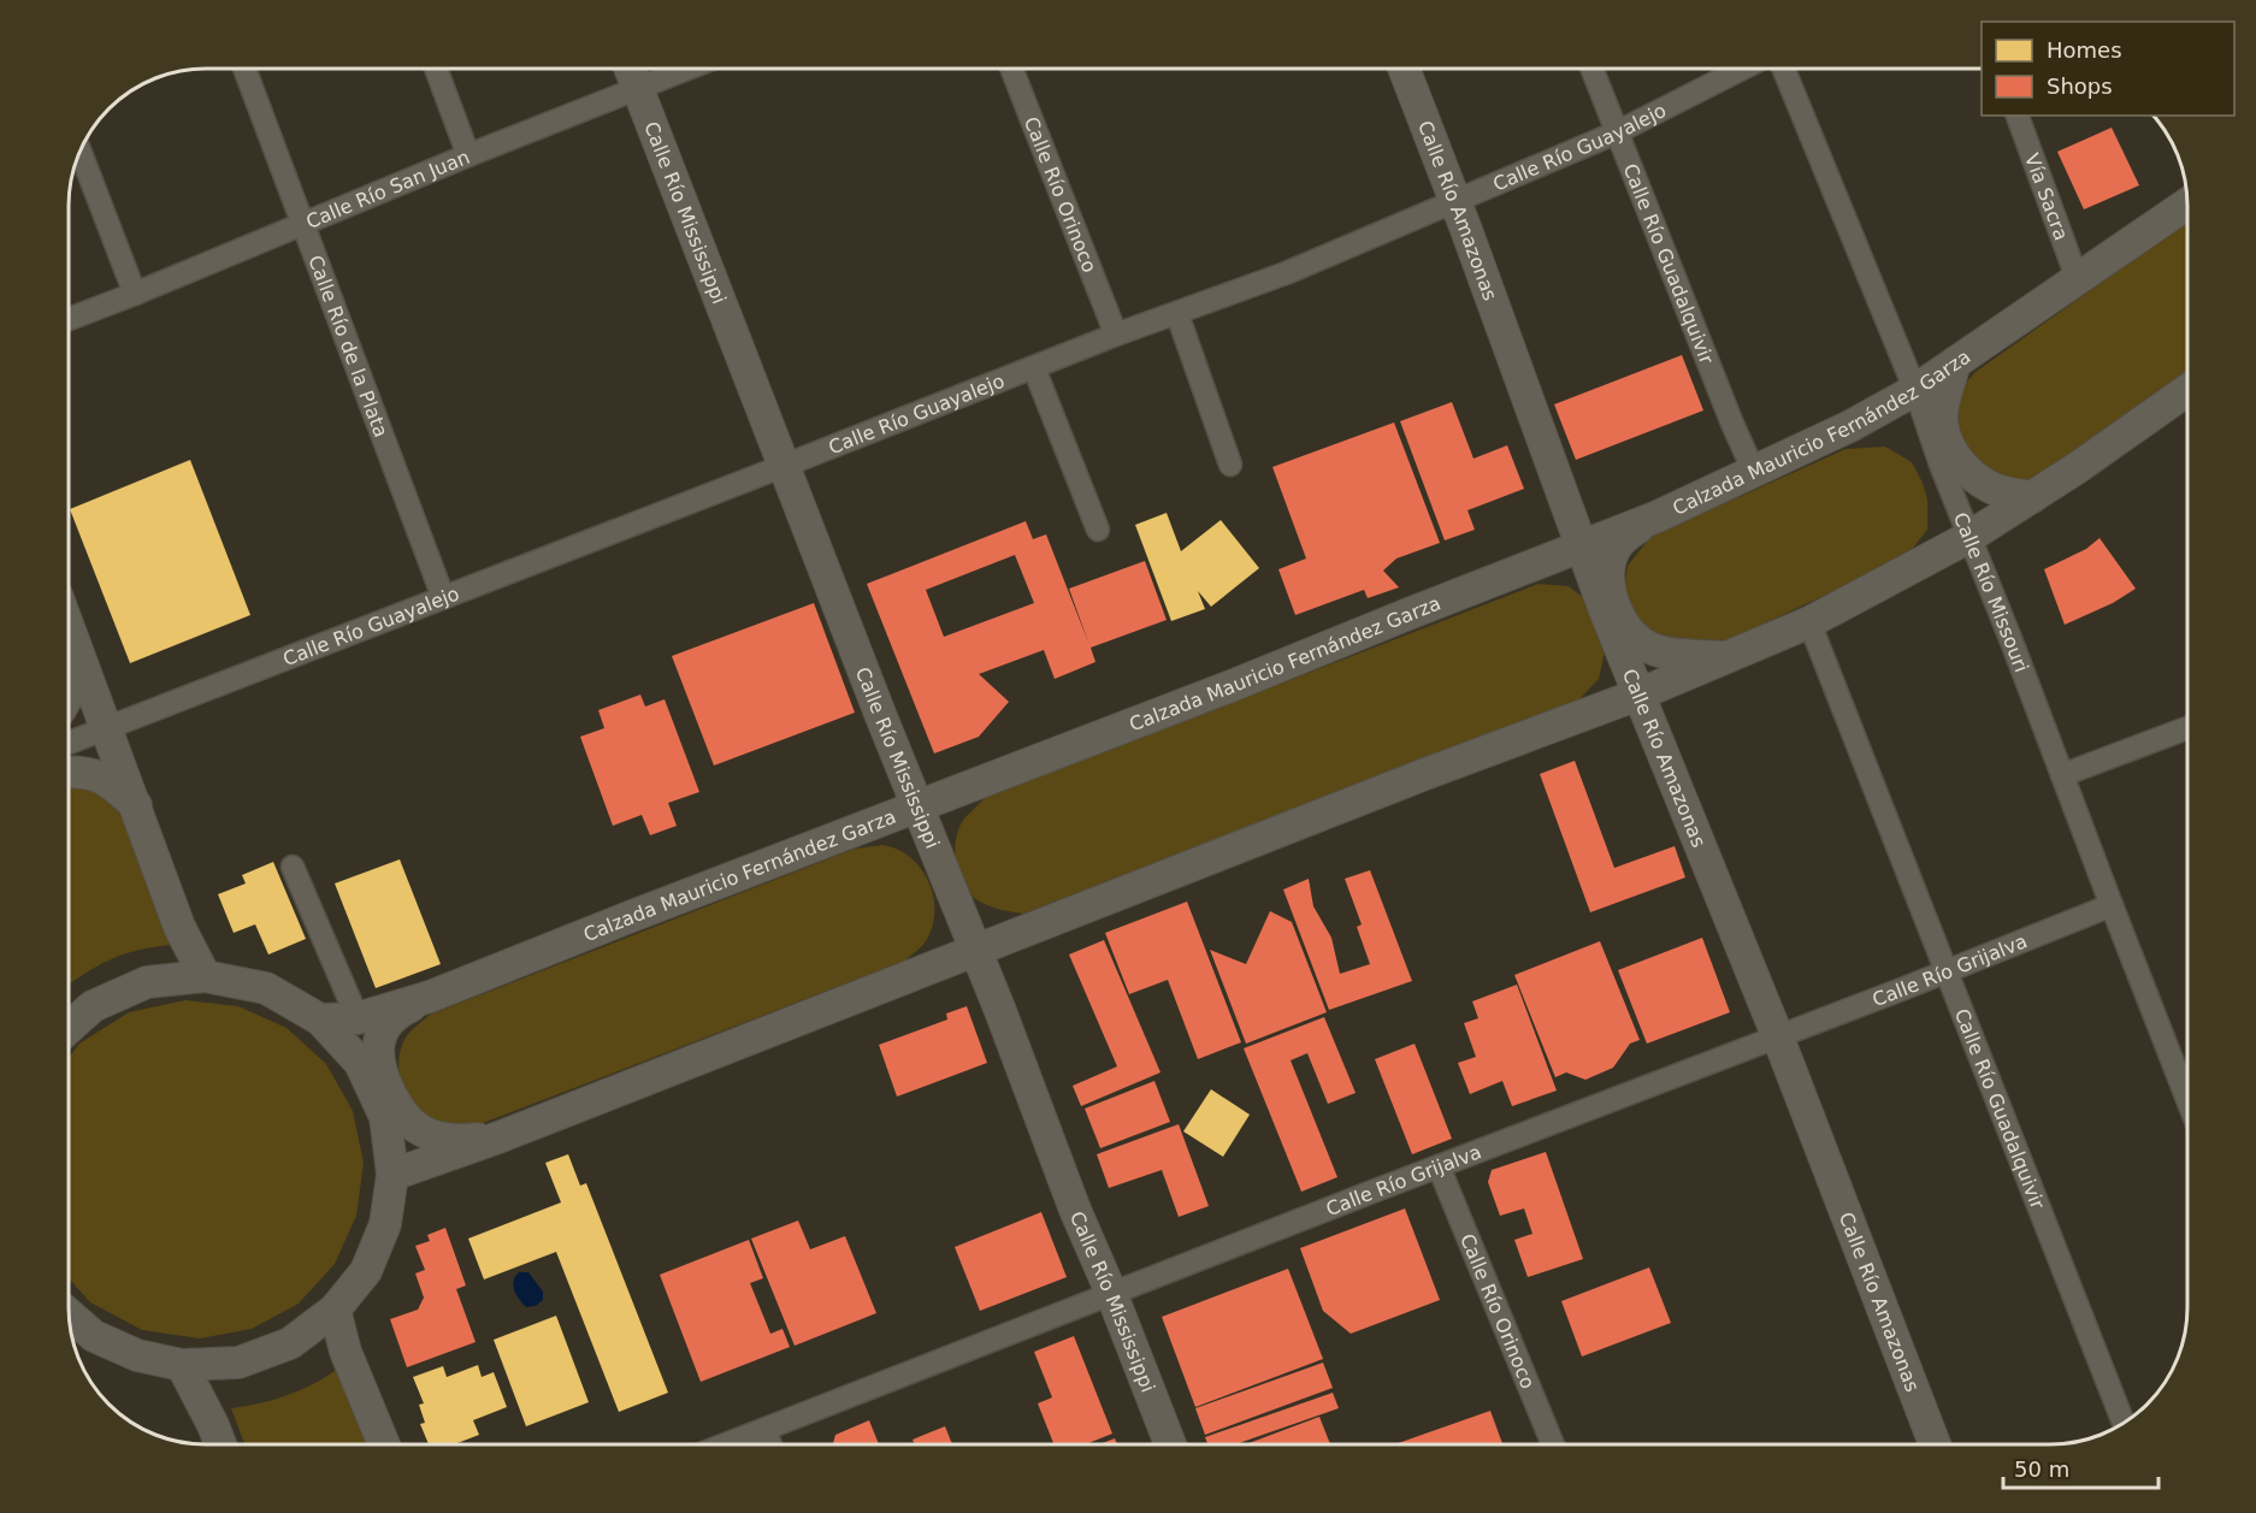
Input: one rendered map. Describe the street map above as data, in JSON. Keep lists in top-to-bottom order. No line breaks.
{"streets":{"main road":["Calle Río Amazonas","Calle Río Mississippi","Calzada Mauricio Fernández Garza"],"street":["Calle Río Guayalejo","Calle Río San Juan","Calle Río Orinoco","Vía Sacra","Calle Río Guadalquivir","Calle Río de la Plata","Calle Río Missouri","Calle Río Grijalva"]},"crossings":[["Calle Río Guayalejo","Calle Río Orinoco"],["Calle Río Guayalejo","Calle Río Amazonas"],["Calle Río Guayalejo","Calle Río Mississippi"],["Calle Río Guayalejo","Calle Río Guadalquivir"],["Calle Río Guayalejo","Calle Río de la Plata"],["Calle Río San Juan","Calle Río Mississippi"],["Calle Río San Juan","Calle Río de la Plata"],["Calle Río Orinoco","Calle Río Grijalva"],["Vía Sacra","Calzada Mauricio Fernández Garza"],["Calle Río Amazonas","Calzada Mauricio Fernández Garza"],["Calle Río Amazonas","Calle Río Grijalva"],["Calle Río Mississippi","Calzada Mauricio Fernández Garza"],["Calle Río Mississippi","Calle Río Grijalva"],["Calle Río Guadalquivir","Calzada Mauricio Fernández Garza"],["Calle Río Guadalquivir","Calle Río Grijalva"],["Calzada Mauricio Fernández Garza","Calle Río Missouri"],["Calle Río Missouri","Calle Río Grijalva"]],"legend":["Homes","Shops"],"scale_bar":"50 m"}
